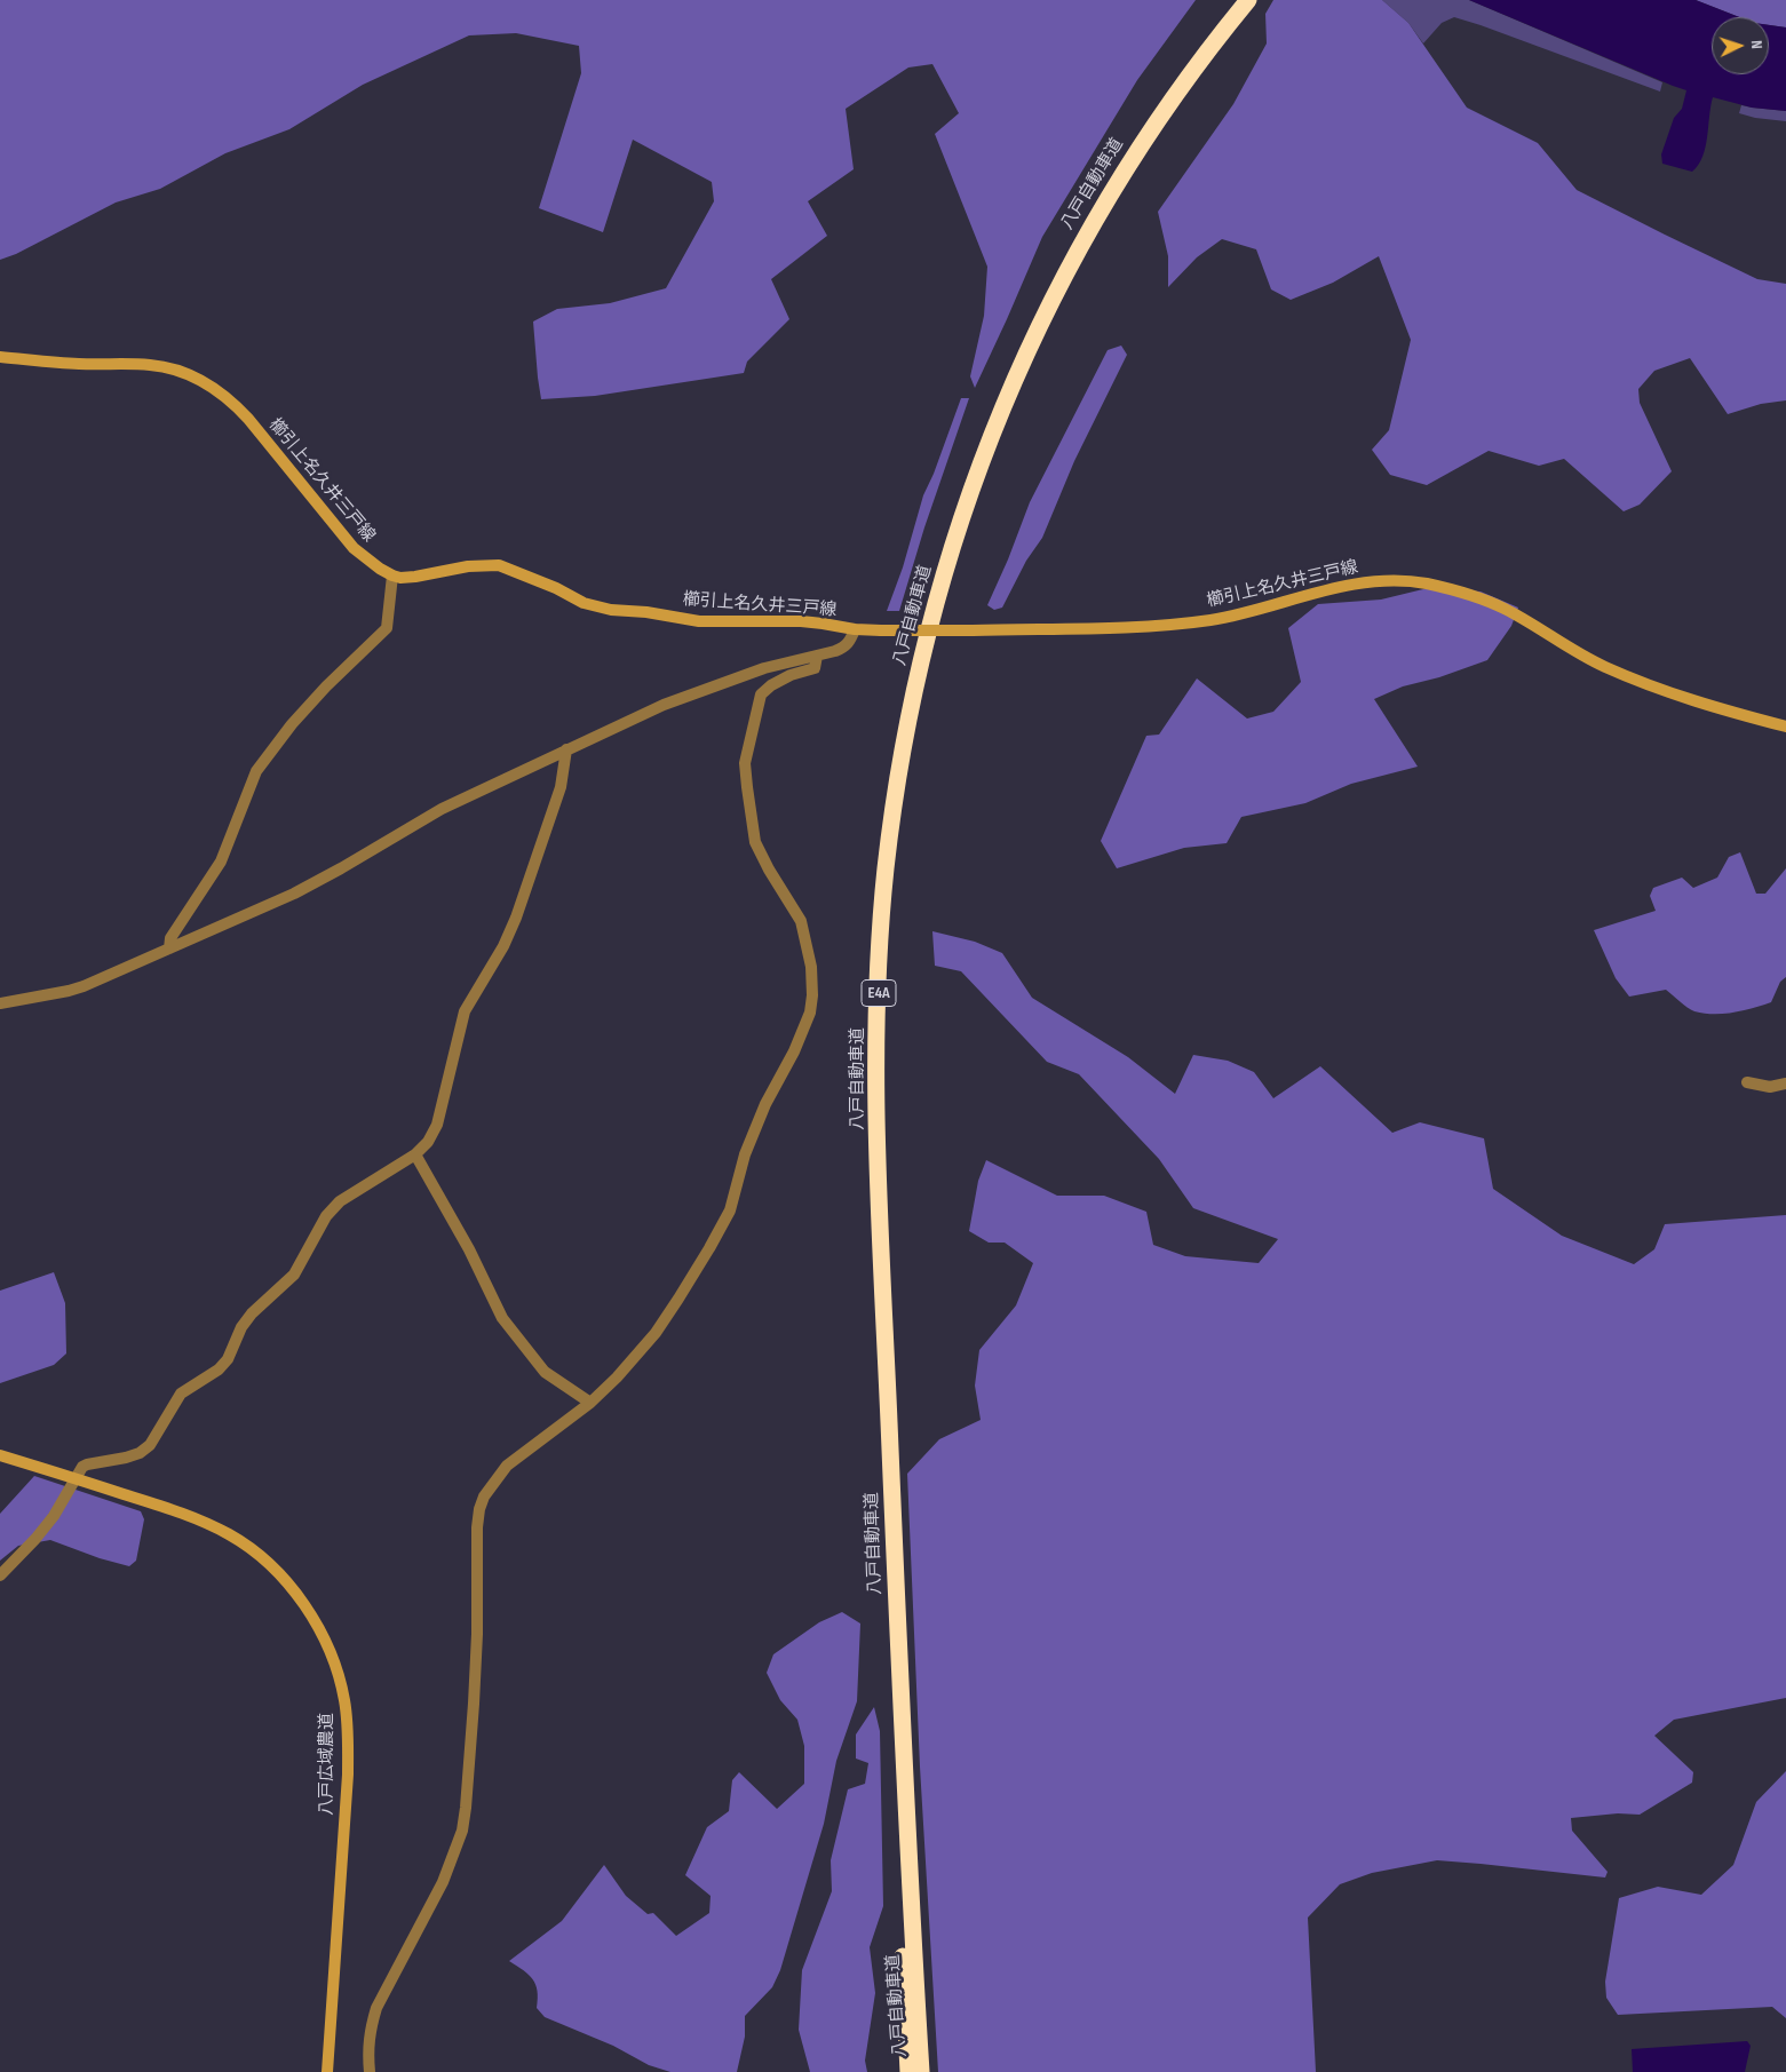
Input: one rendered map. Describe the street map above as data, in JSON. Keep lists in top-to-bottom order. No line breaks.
{"streets":{"highway":["八戸自動車道","E4A"],"main road":["櫛引上名久井三戸線","八戸広域農道"]},"north":"right"}
